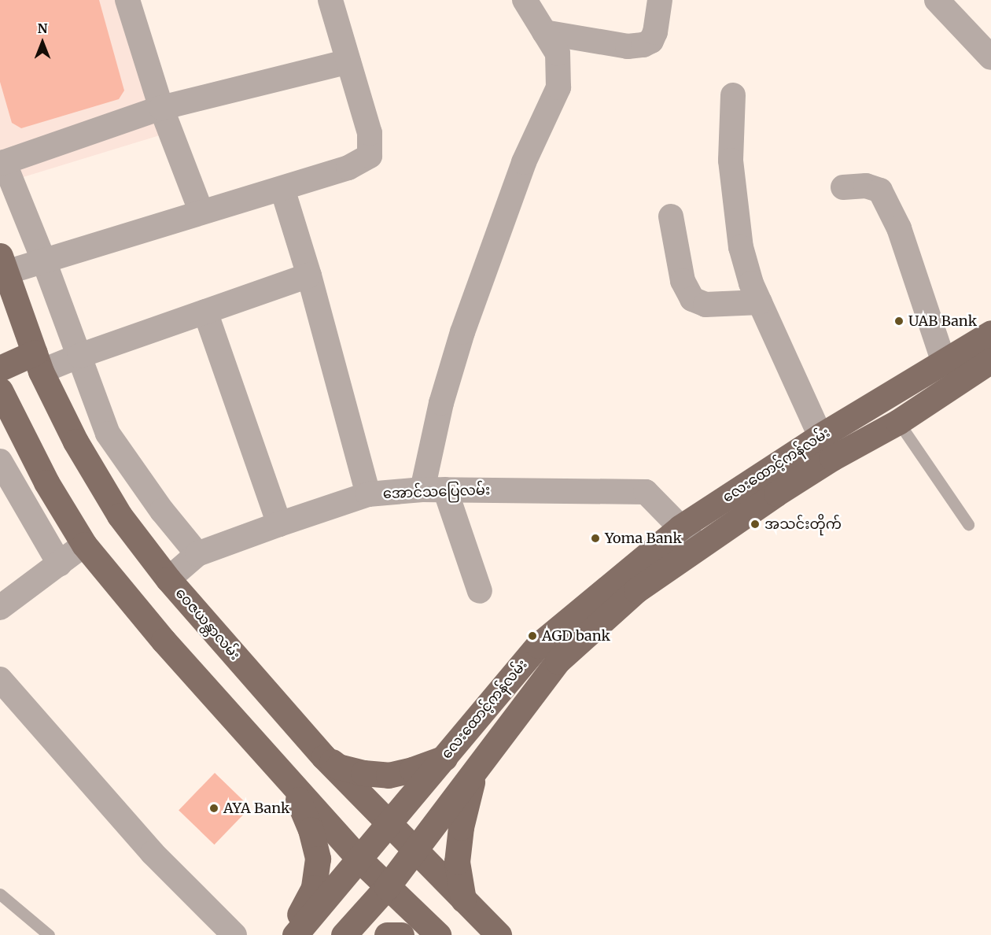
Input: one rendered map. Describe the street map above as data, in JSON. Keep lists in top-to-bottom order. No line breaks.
{"streets":{"main road":["လေးထောင့်ကန်လမ်း","ဝေဇယန္တာလမ်း"],"street":["အောင်သပြေလမ်း"]},"crossings":[["လေးထောင့်ကန်လမ်း","အောင်သပြေလမ်း"],["လေးထောင့်ကန်လမ်း","ဝေဇယန္တာလမ်း"],["အောင်သပြေလမ်း","ဝေဇယန္တာလမ်း"]],"places":["UAB Bank","အသင်းတိုက်","Yoma Bank","AGD bank","AYA Bank"],"north":"top"}
